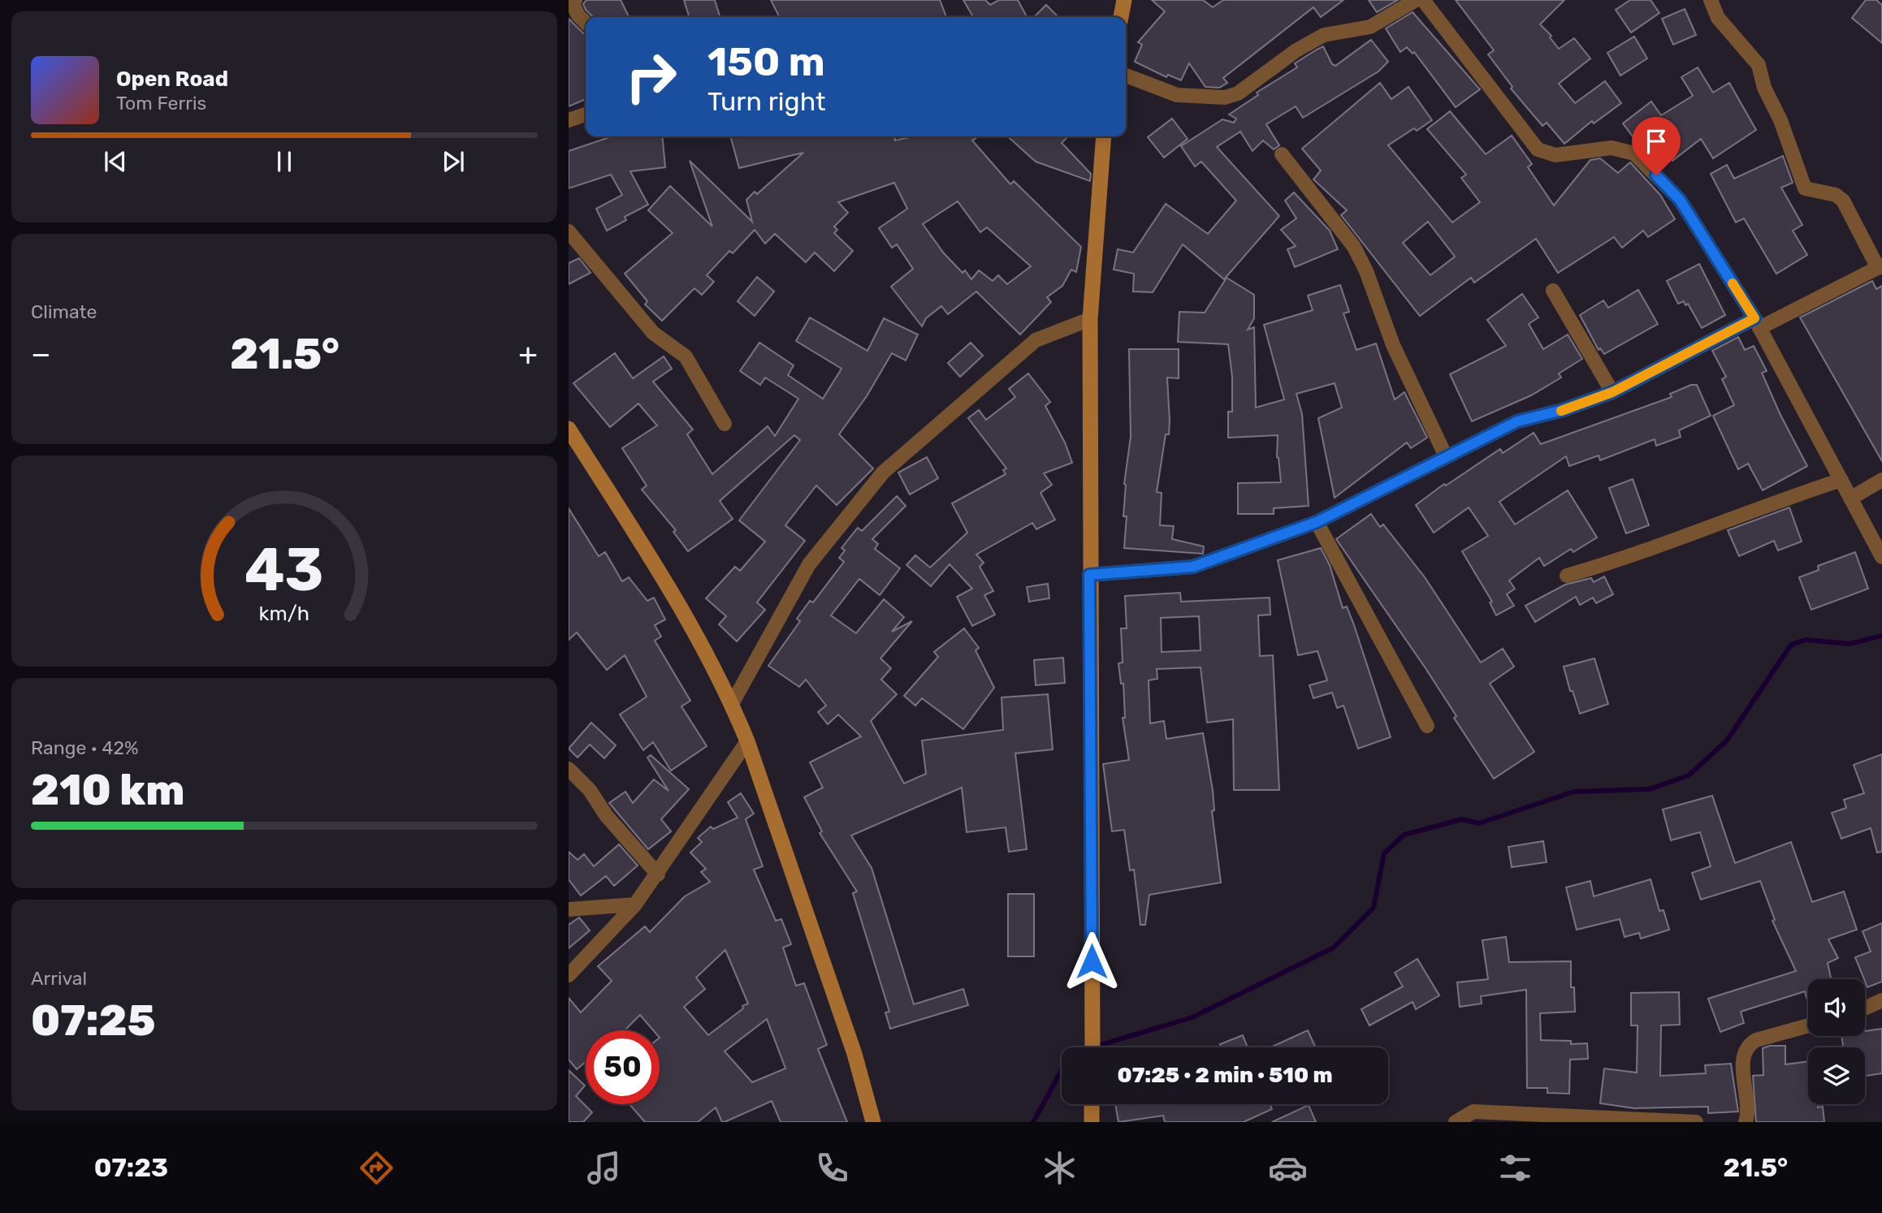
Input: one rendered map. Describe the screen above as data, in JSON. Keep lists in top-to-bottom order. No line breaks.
{"page":{"turn":["150 m","Turn right"],"song":["Open Road","Tom Ferris"],"tile":["Climate",["Range · 42%","210 km"],["Arrival","07:25"]],"heat":["−","21.5°","+"],"limit":"50","trip":"07:25 · 2 min · 510 m","tabs":["07:23","21.5°"],"gauge":["43","km/h"]}}
